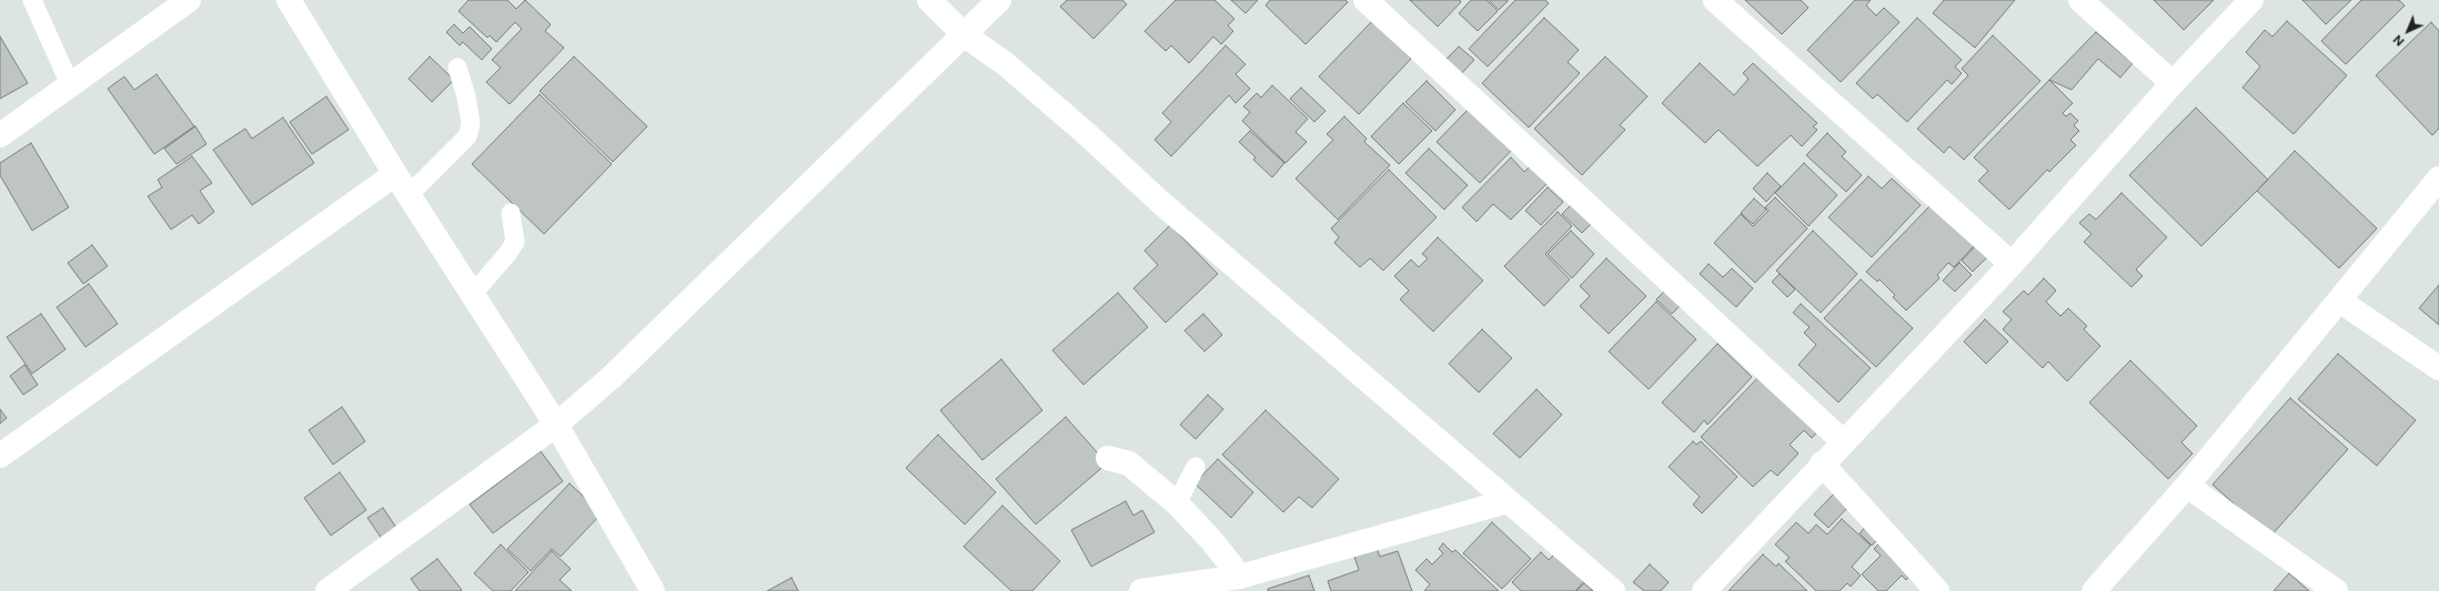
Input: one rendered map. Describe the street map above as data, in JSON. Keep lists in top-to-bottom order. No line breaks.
{"north":"bottom left"}
